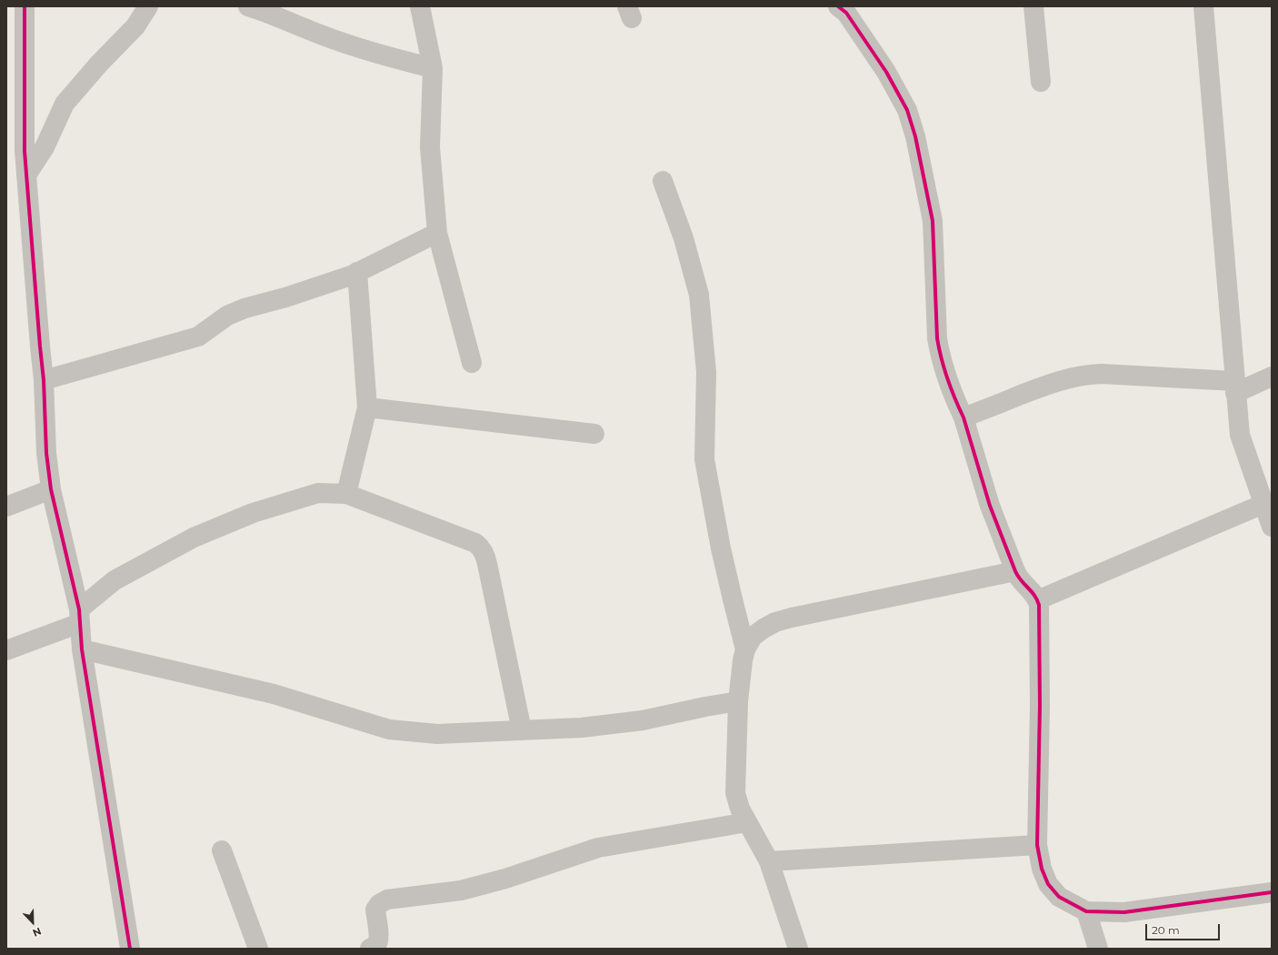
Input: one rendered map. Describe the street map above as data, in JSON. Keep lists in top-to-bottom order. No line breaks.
{"scale_bar":"20 m","north":"bottom right"}
